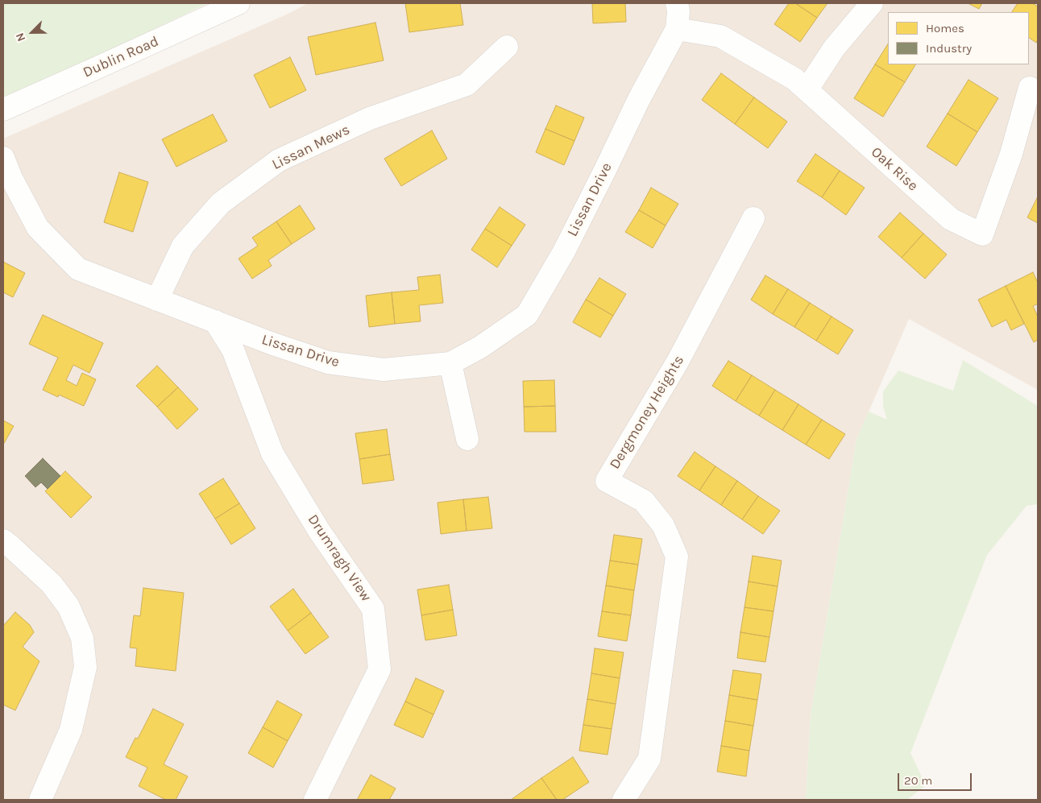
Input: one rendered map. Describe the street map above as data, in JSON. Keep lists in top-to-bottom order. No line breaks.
{"streets":{"street":["Dublin Road","Lissan Mews","Oak Rise","Lissan Drive","Dergmoney Heights","Drumragh View"]},"crossings":[["Lissan Mews","Lissan Drive"],["Oak Rise","Lissan Drive"],["Lissan Drive","Drumragh View"]],"legend":["Homes","Industry"],"scale_bar":"20 m","north":"bottom left"}
